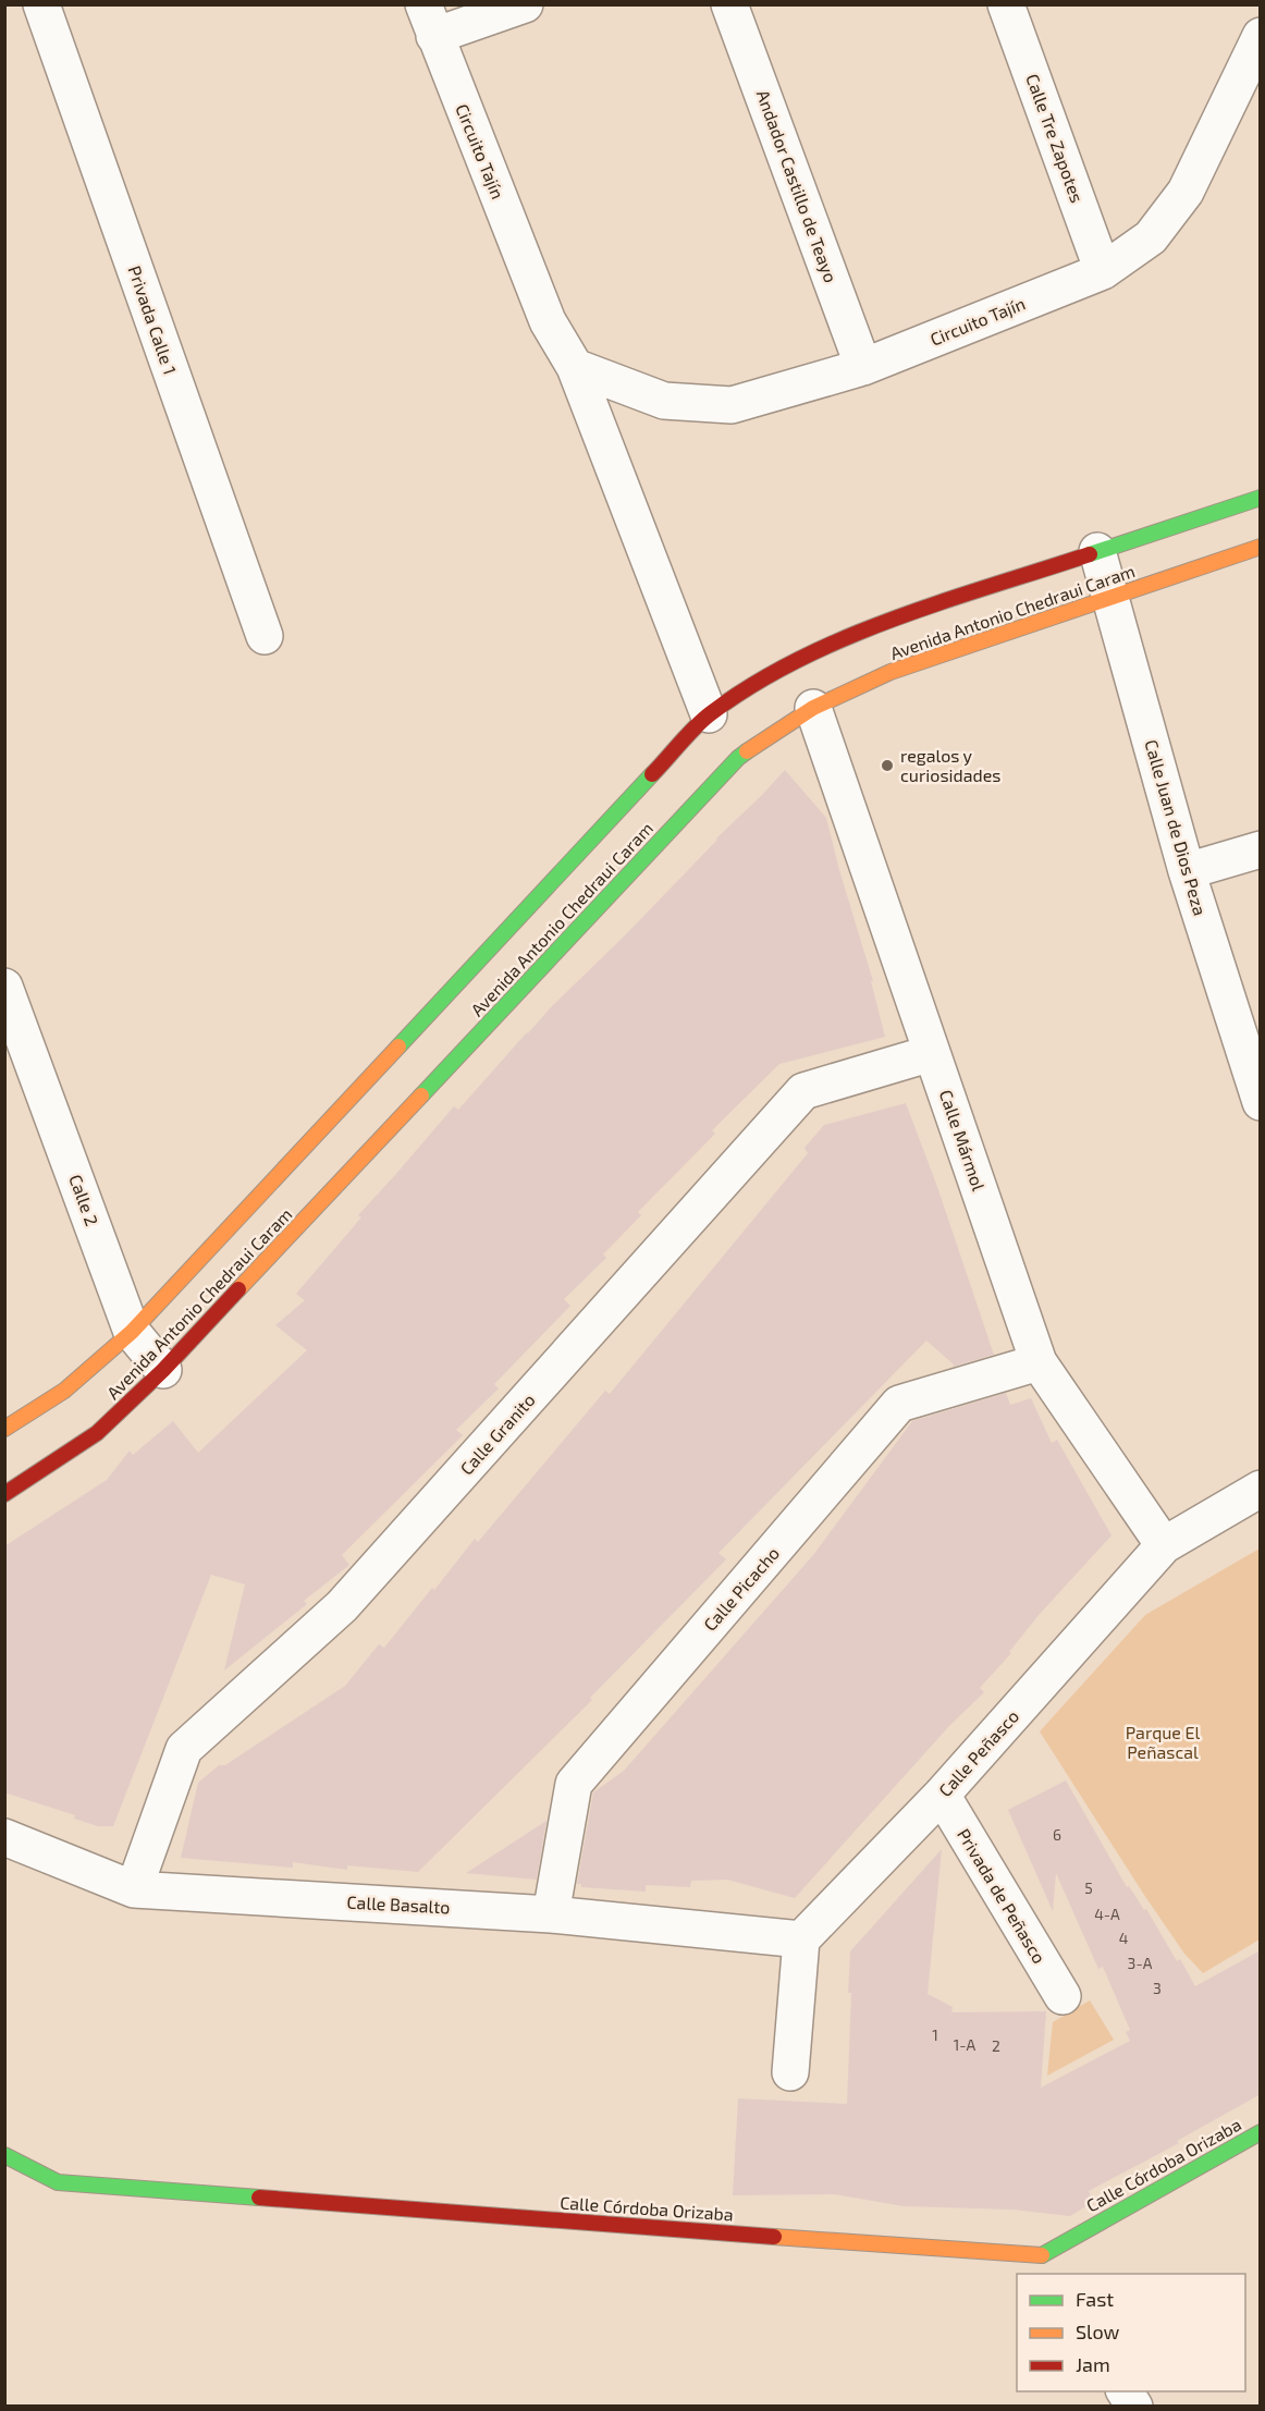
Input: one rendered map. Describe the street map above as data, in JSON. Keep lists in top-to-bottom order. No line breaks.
{"streets":{"main road":["Avenida Antonio Chedraui Caram","Calle Córdoba Orizaba"],"street":["Calle Tre Zapotes","Circuito Tajín","Andador Castillo de Teayo","Privada Calle 1","Calle Juan de Dios Peza","Calle Mármol","Calle 2","Calle Granito","Calle Picacho","Calle Peñasco","Privada de Peñasco","Calle Basalto"]},"crossings":[["Calle Tre Zapotes","Circuito Tajín"],["Circuito Tajín","Andador Castillo de Teayo"],["Circuito Tajín","Avenida Antonio Chedraui Caram"],["Avenida Antonio Chedraui Caram","Calle Juan de Dios Peza"],["Avenida Antonio Chedraui Caram","Calle Mármol"],["Avenida Antonio Chedraui Caram","Calle 2"],["Calle Mármol","Calle Granito"],["Calle Mármol","Calle Picacho"],["Calle Mármol","Calle Peñasco"],["Calle Granito","Calle Basalto"],["Calle Picacho","Calle Basalto"],["Calle Peñasco","Privada de Peñasco"],["Calle Peñasco","Calle Basalto"]],"parks":["Parque El Peñascal"],"places":["regalos y curiosidades"],"house_numbers":["6","5","4-A","4","3-A","3","1","1-A","2"],"legend":["Fast","Slow","Jam"]}
